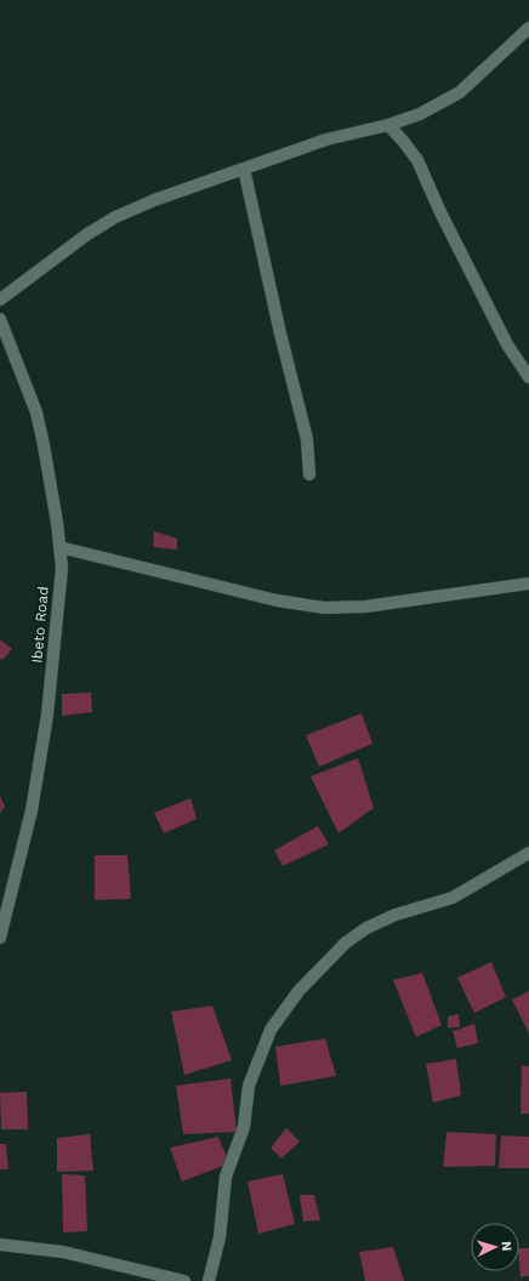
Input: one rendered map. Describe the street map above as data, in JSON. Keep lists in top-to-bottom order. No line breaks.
{"streets":{"street":["Ibeto Road"]},"north":"right"}
